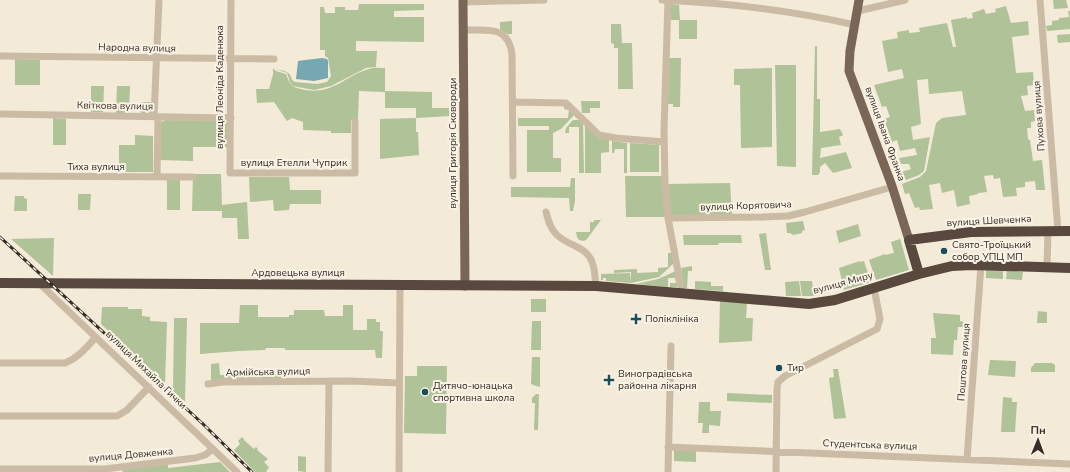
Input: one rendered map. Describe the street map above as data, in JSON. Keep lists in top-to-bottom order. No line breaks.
{"streets":{"highway":["вулиця Івана Франка","вулиця Шевченка","Ардовецька вулиця","вулиця Миру"],"main road":["вулиця Григорія Сковороди"],"street":["Народна вулиця","вулиця Леоніда Каденюка","Квіткова вулиця","Пухова вулиця","вулиця Етелли Чуприк","Тиха вулиця","вулиця Корятовича","Поштова вулиця","вулиця Михайла Гички","Армійська вулиця","Студентська вулиця","вулиця Довженка"]},"crossings":[["Народна вулиця","вулиця Леоніда Каденюка"],["вулиця Леоніда Каденюка","Квіткова вулиця"],["вулиця Леоніда Каденюка","вулиця Етелли Чуприк"],["Пухова вулиця","вулиця Шевченка"],["Пухова вулиця","вулиця Миру"],["вулиця Івана Франка","вулиця Корятовича"],["вулиця Івана Франка","вулиця Шевченка"],["вулиця Івана Франка","вулиця Миру"],["вулиця Григорія Сковороди","Ардовецька вулиця"],["Ардовецька вулиця","вулиця Миру"],["Ардовецька вулиця","вулиця Михайла Гички"],["вулиця Миру","Поштова вулиця"],["Поштова вулиця","Студентська вулиця"],["вулиця Михайла Гички","вулиця Довженка"]],"places":{"other":["Свято-Троїцький собор УПЦ МП","Тир","Дитячо-юнацька спортивна школа"],"health":["Поліклініка","Виноградівська районна лікарня"]},"north":"top"}
